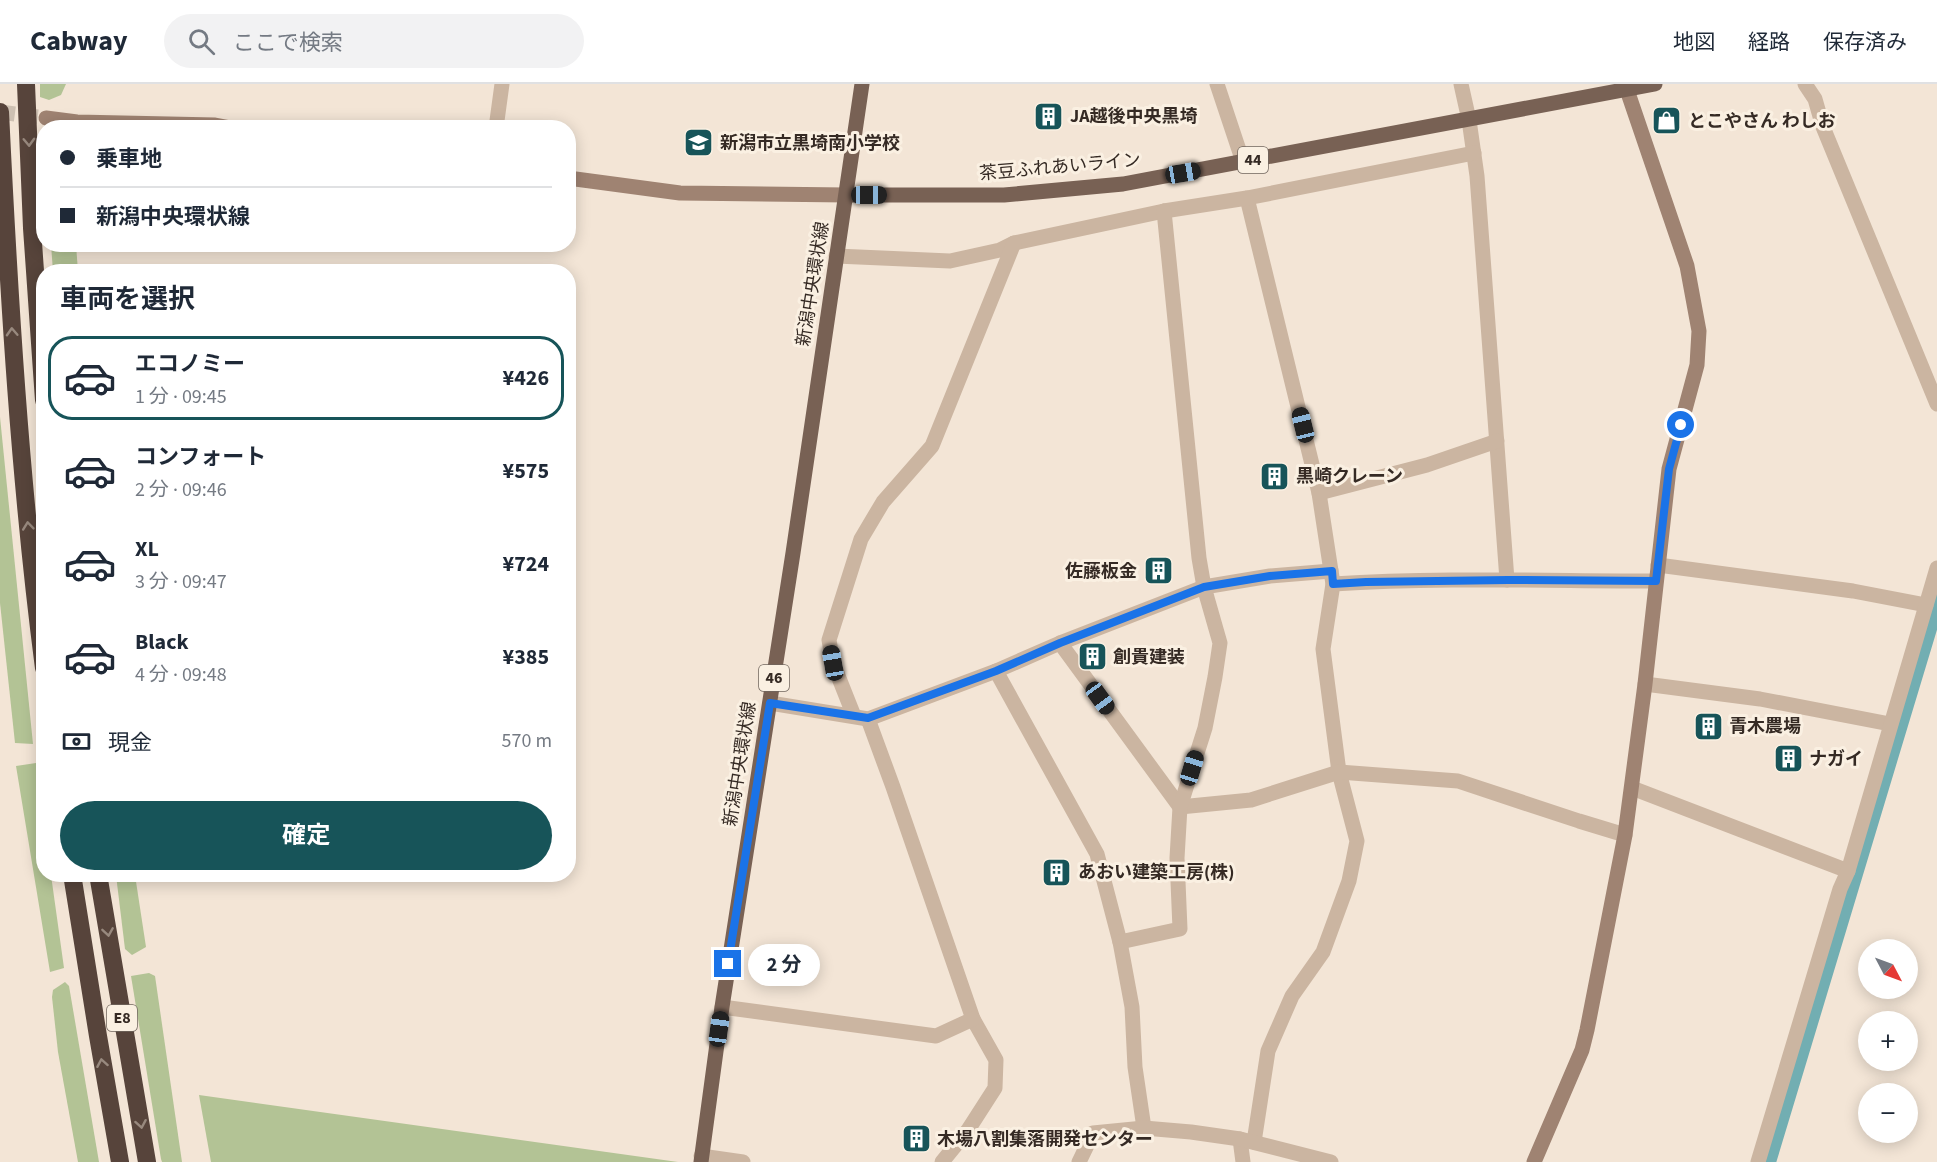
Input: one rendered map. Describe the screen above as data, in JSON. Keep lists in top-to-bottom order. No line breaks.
{"streets":{"highway":["E8"],"main road":["44","茶豆ふれあいライン","新潟中央環状線","46"]},"crossings":[["茶豆ふれあいライン","新潟中央環状線"]],"places":{"building":["JA越後中央黒埼","黒崎クレーン","佐藤板金","創貴建装","青木農場","ナガイ","あおい建築工房(株)","木場八割集落開発センター"],"shop":["とこやさん わしお"],"school or university":["新潟市立黒埼南小学校"]},"north":"bottom right","page":{"header":"Cabway","search":"ここで検索","nav":["地図","経路","保存済み"],"banner":["乗車地","新潟中央環状線"],"heading":"車両を選択","list":[{"name":"エコノミー","note":"1 分 · 09:45","value":"¥426"},{"name":"コンフォート","note":"2 分 · 09:46","value":"¥575"},{"name":"XL","note":"3 分 · 09:47","value":"¥724"},{"name":"Black","note":"4 分 · 09:48","value":"¥385"}],"pay":["現金","570 m"],"buttons":"確定","map_buttons":["+","−"],"bubble":"2 分"}}
